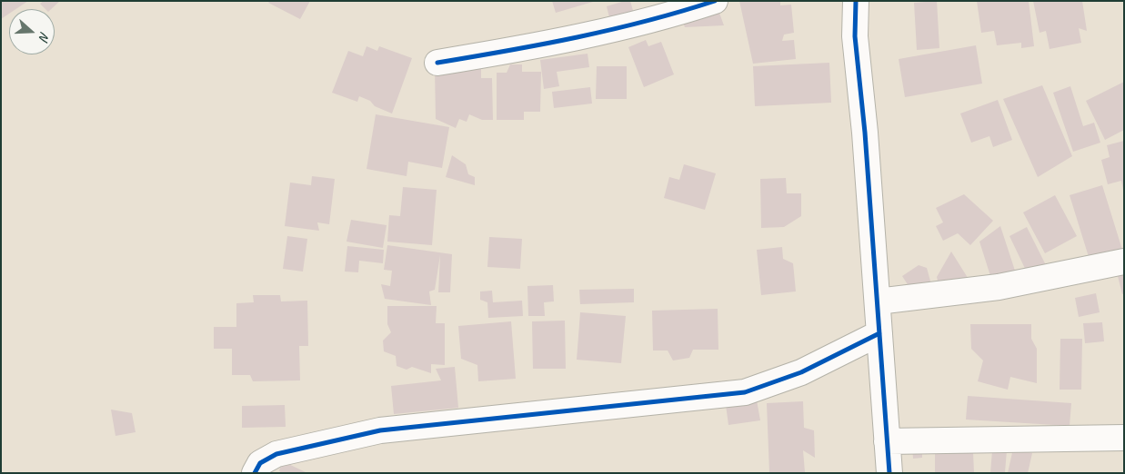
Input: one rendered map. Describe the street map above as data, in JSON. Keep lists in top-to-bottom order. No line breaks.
{"north":"right"}
